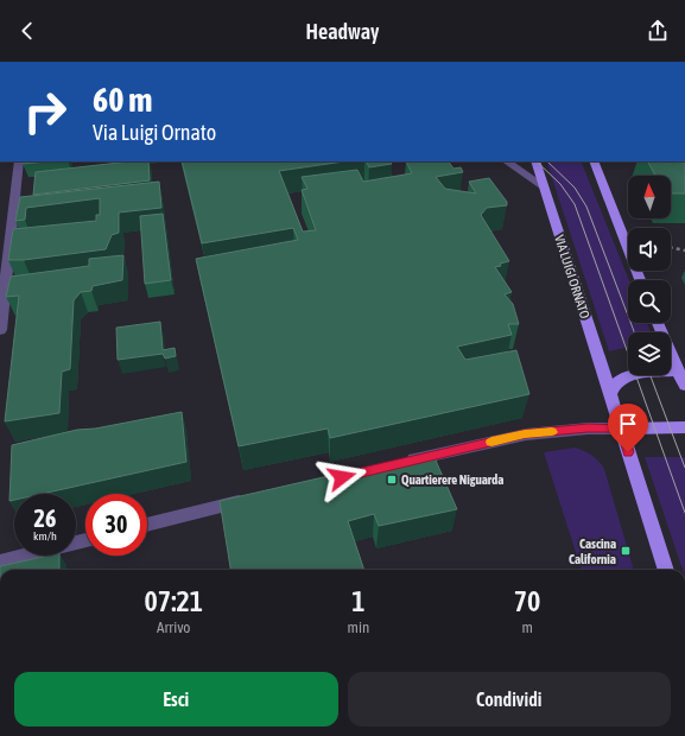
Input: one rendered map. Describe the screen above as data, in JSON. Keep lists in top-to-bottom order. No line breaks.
{"streets":{"main road":["VIA LUIGI ORNATO"]},"places":{"transit":["Quartierere Niguarda","Cascina California"]},"north":"top","page":{"header":"Headway","turn":["60 m","Via Luigi Ornato"],"speed":"26 km/h","limit":"30","eta":["07:21","Arrivo","1","min","70","m"],"buttons":["Esci","Condividi"]}}
